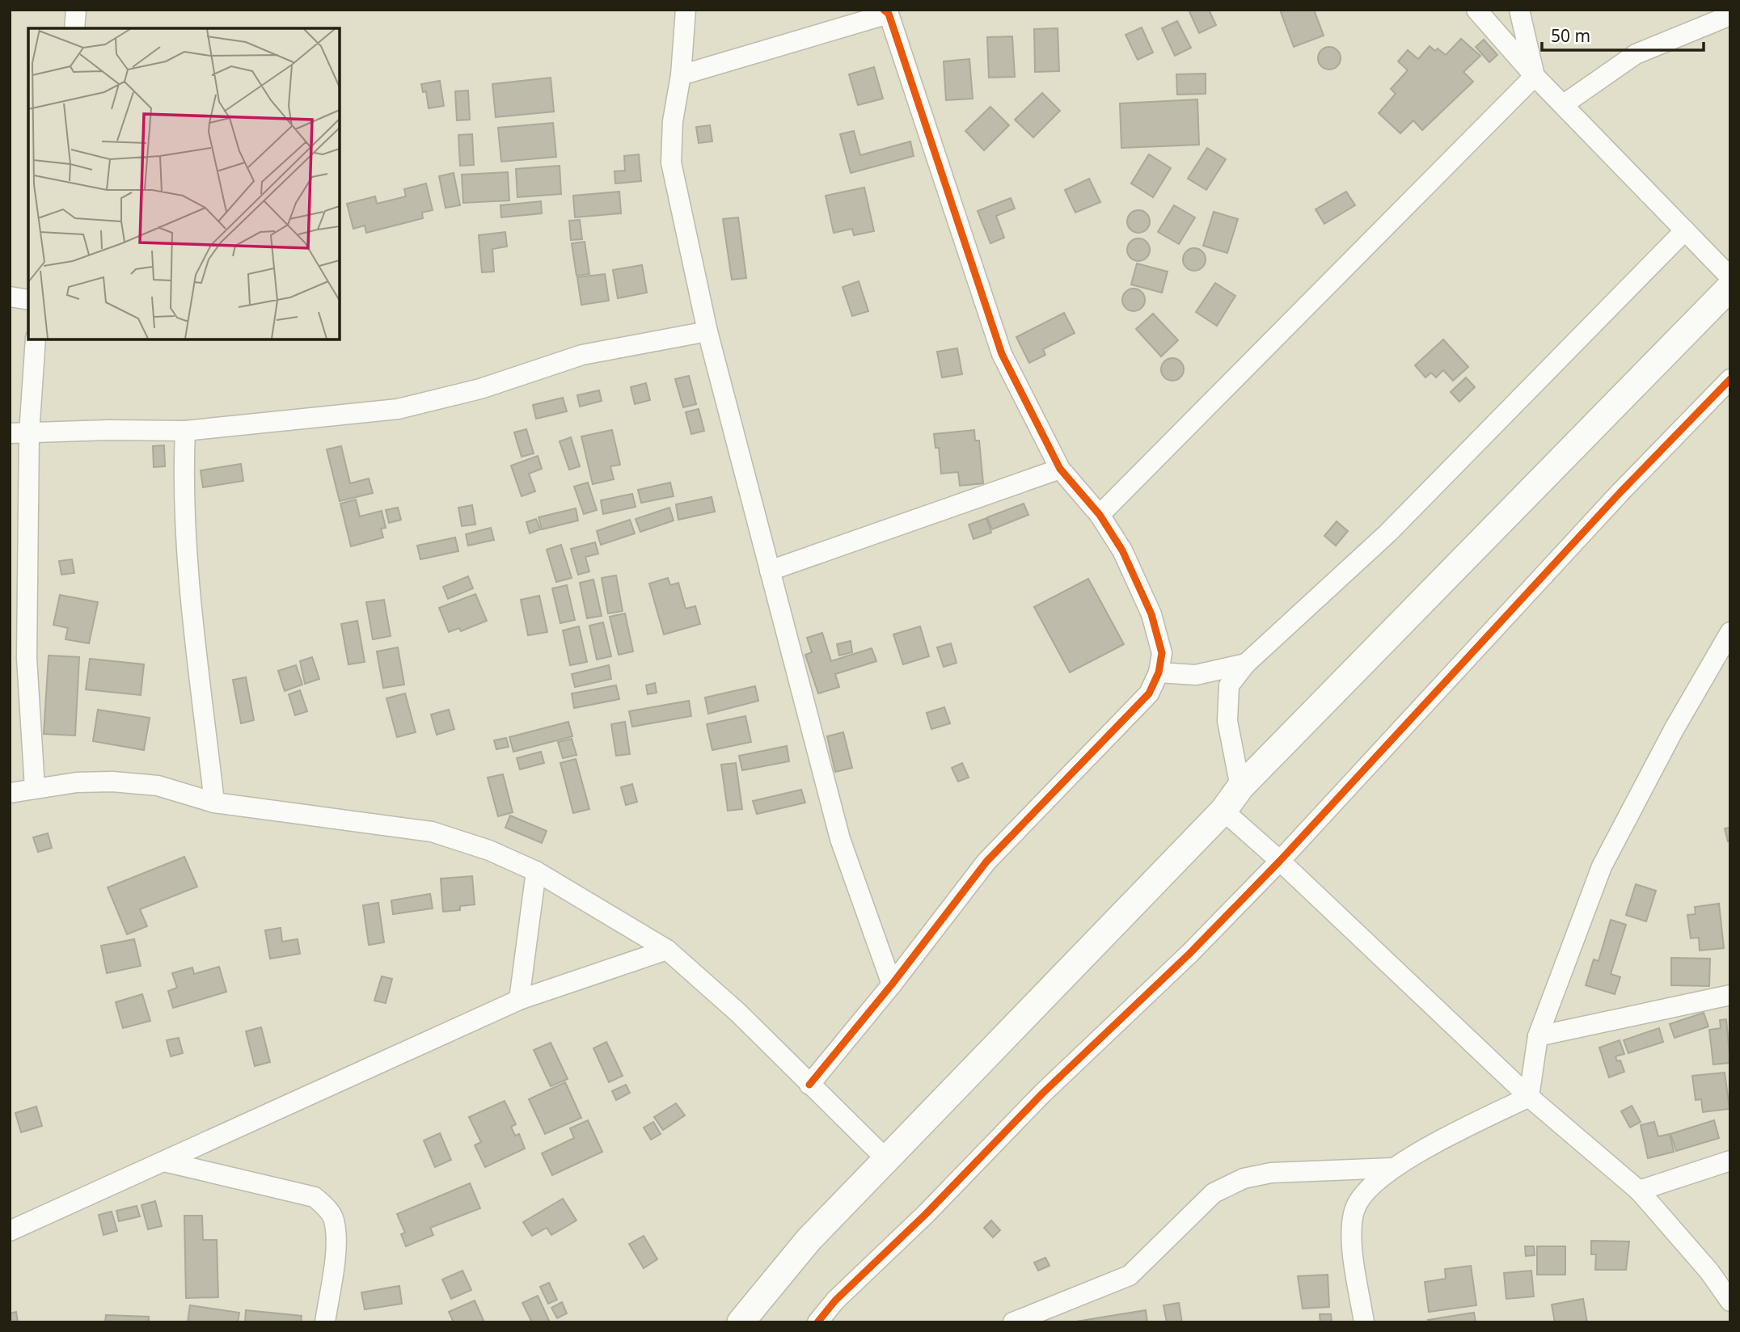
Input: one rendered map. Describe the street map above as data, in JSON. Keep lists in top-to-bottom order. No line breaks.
{"scale_bar":"50 m"}
